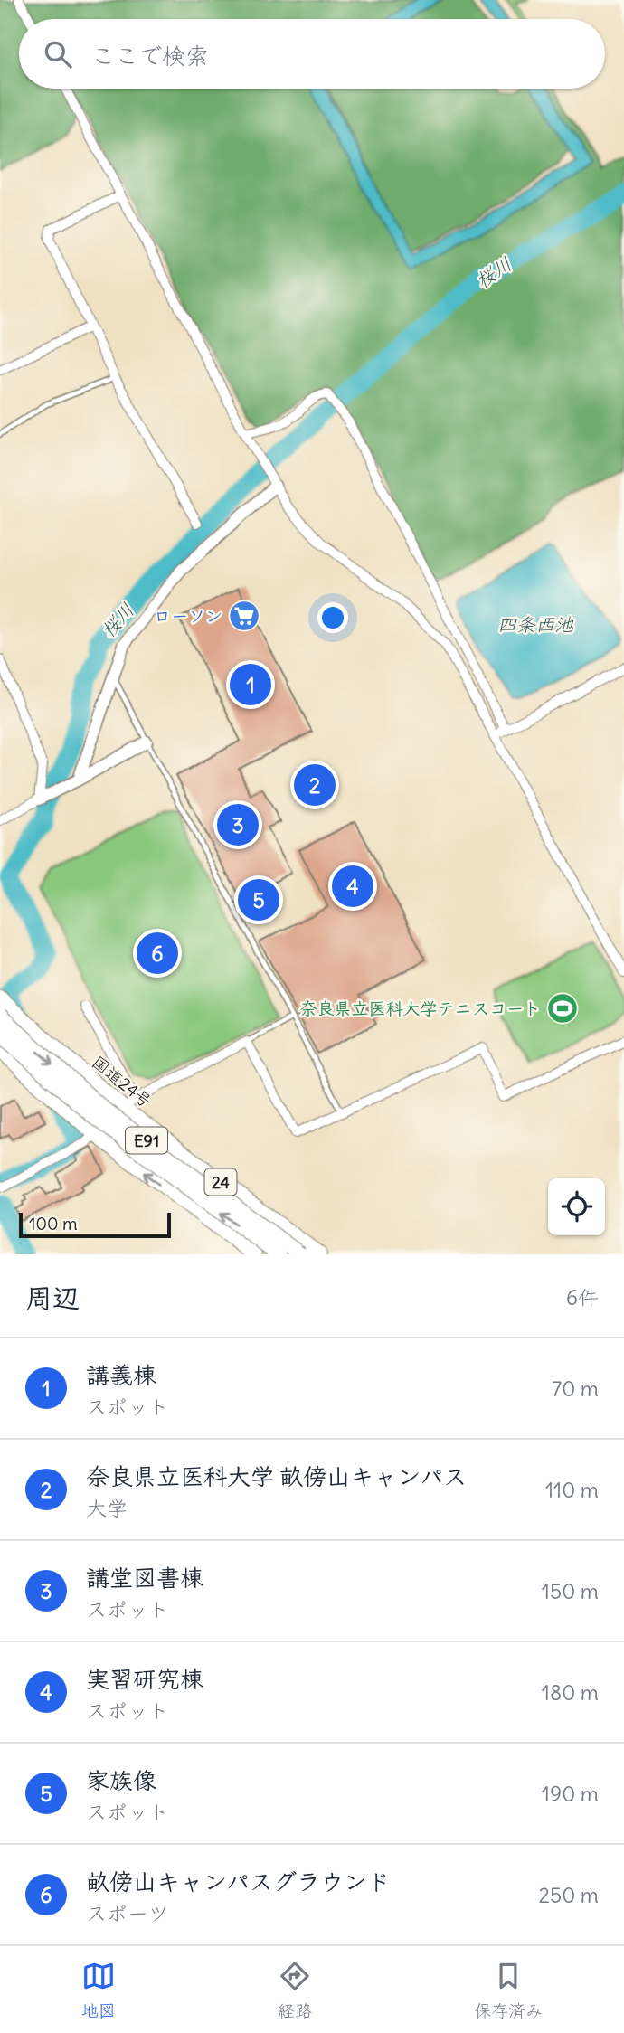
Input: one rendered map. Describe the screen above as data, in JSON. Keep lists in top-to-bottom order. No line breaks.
{"streets":{"highway":["国道24号","E91","24"]},"water":["桜川","四条西池"],"places":{"supermarket":["ローソン"],"sports":["奈良県立医科大学テニスコート"]},"scale_bar":"100 m","page":{"search":"ここで検索","pins":["1","2","3","4","5","6"],"scale":"100 m","heading":["周辺","6件"],"list":[{"mark":"1","name":"講義棟","note":"スポット","value":"70 m"},{"mark":"2","name":"奈良県立医科大学 畝傍山キャンパス","note":"大学","value":"110 m"},{"mark":"3","name":"講堂図書棟","note":"スポット","value":"150 m"},{"mark":"4","name":"実習研究棟","note":"スポット","value":"180 m"},{"mark":"5","name":"家族像","note":"スポット","value":"190 m"},{"mark":"6","name":"畝傍山キャンパスグラウンド","note":"スポーツ","value":"250 m"}],"nav":["地図","経路","保存済み"]}}
